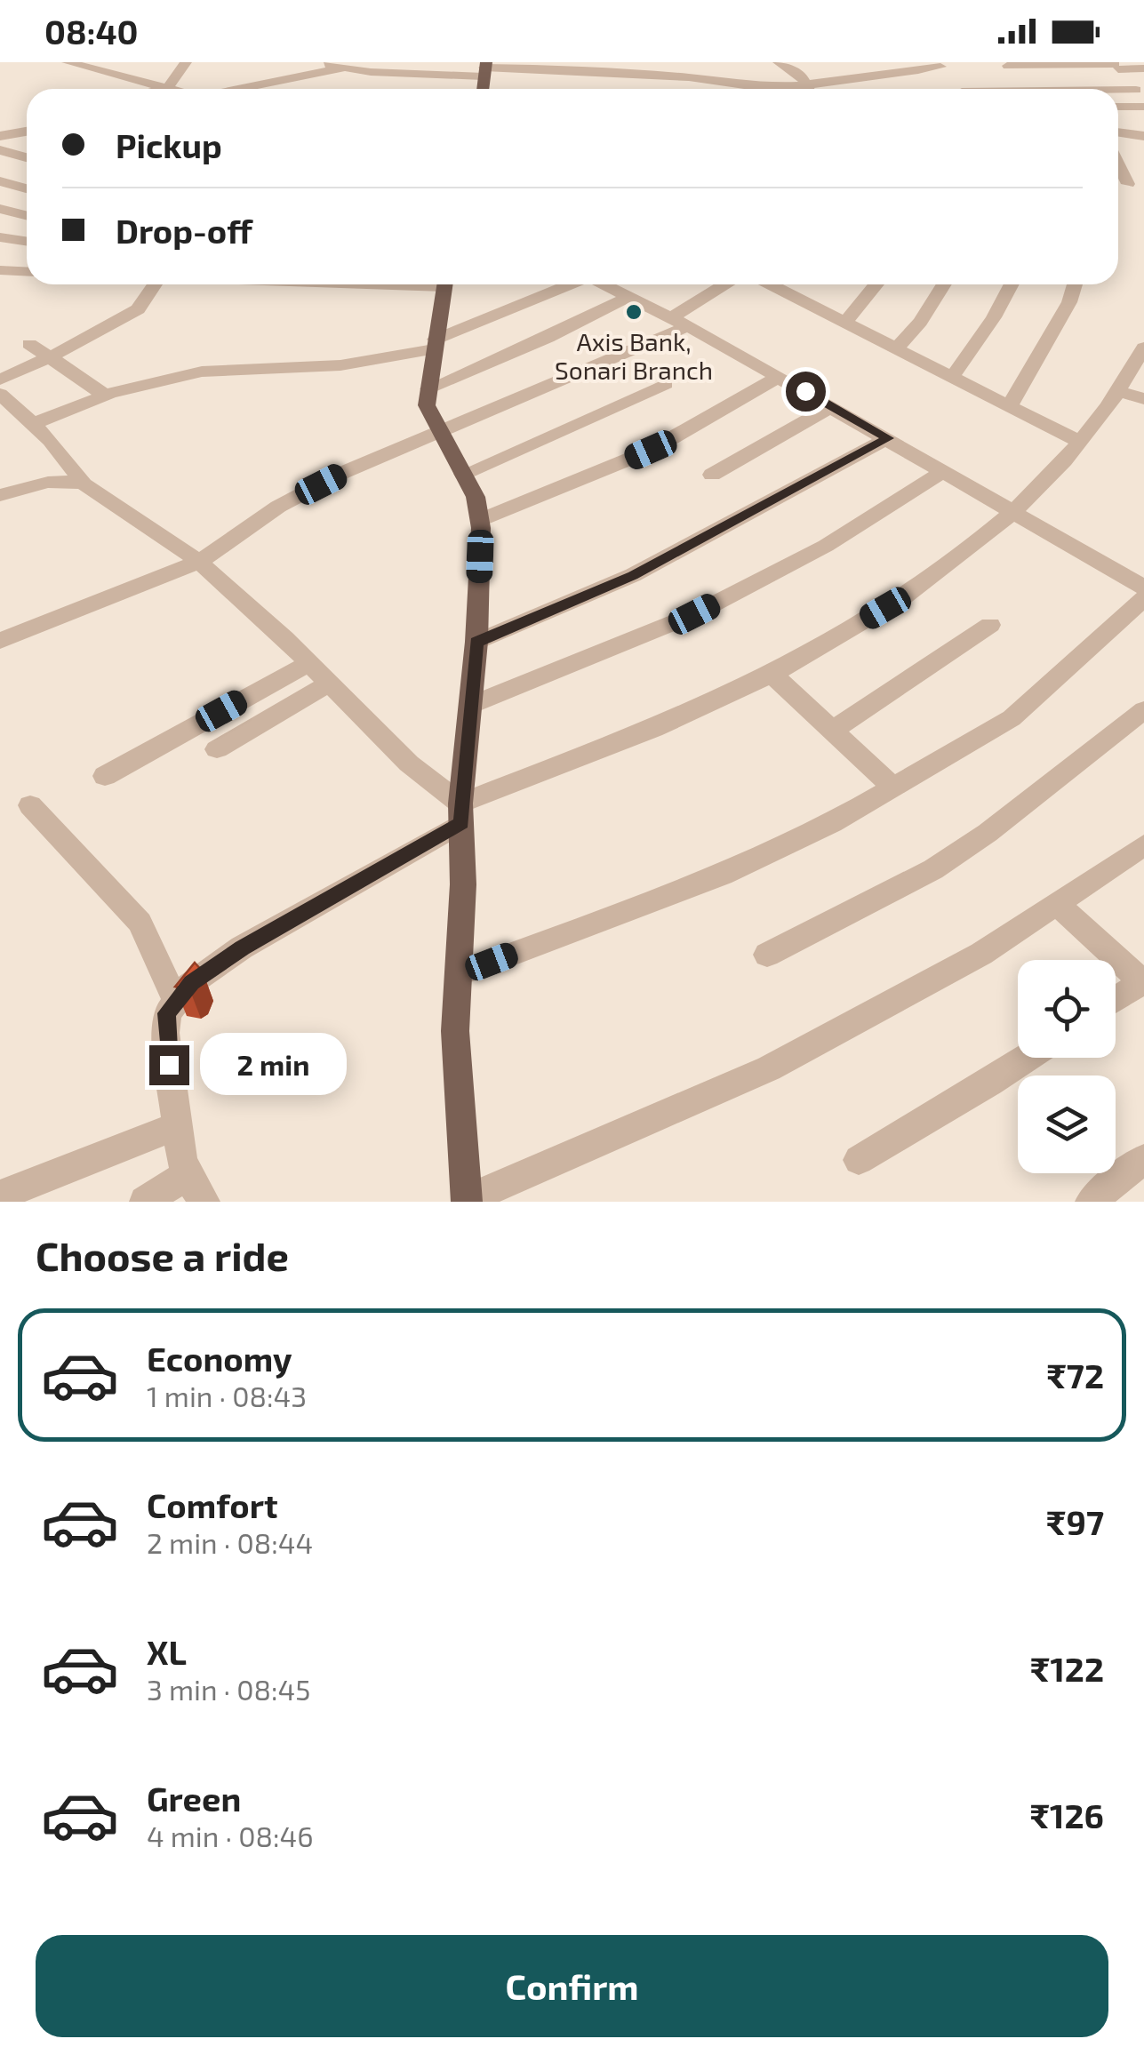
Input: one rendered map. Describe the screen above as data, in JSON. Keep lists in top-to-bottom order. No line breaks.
{"places":["Axis Bank, Sonari Branch"],"page":{"status":"08:40","banner":["Pickup","Drop-off"],"bubble":"2 min","heading":"Choose a ride","list":[{"name":"Economy","note":"1 min · 08:43","value":"₹72"},{"name":"Comfort","note":"2 min · 08:44","value":"₹97"},{"name":"XL","note":"3 min · 08:45","value":"₹122"},{"name":"Green","note":"4 min · 08:46","value":"₹126"}],"buttons":"Confirm"}}
